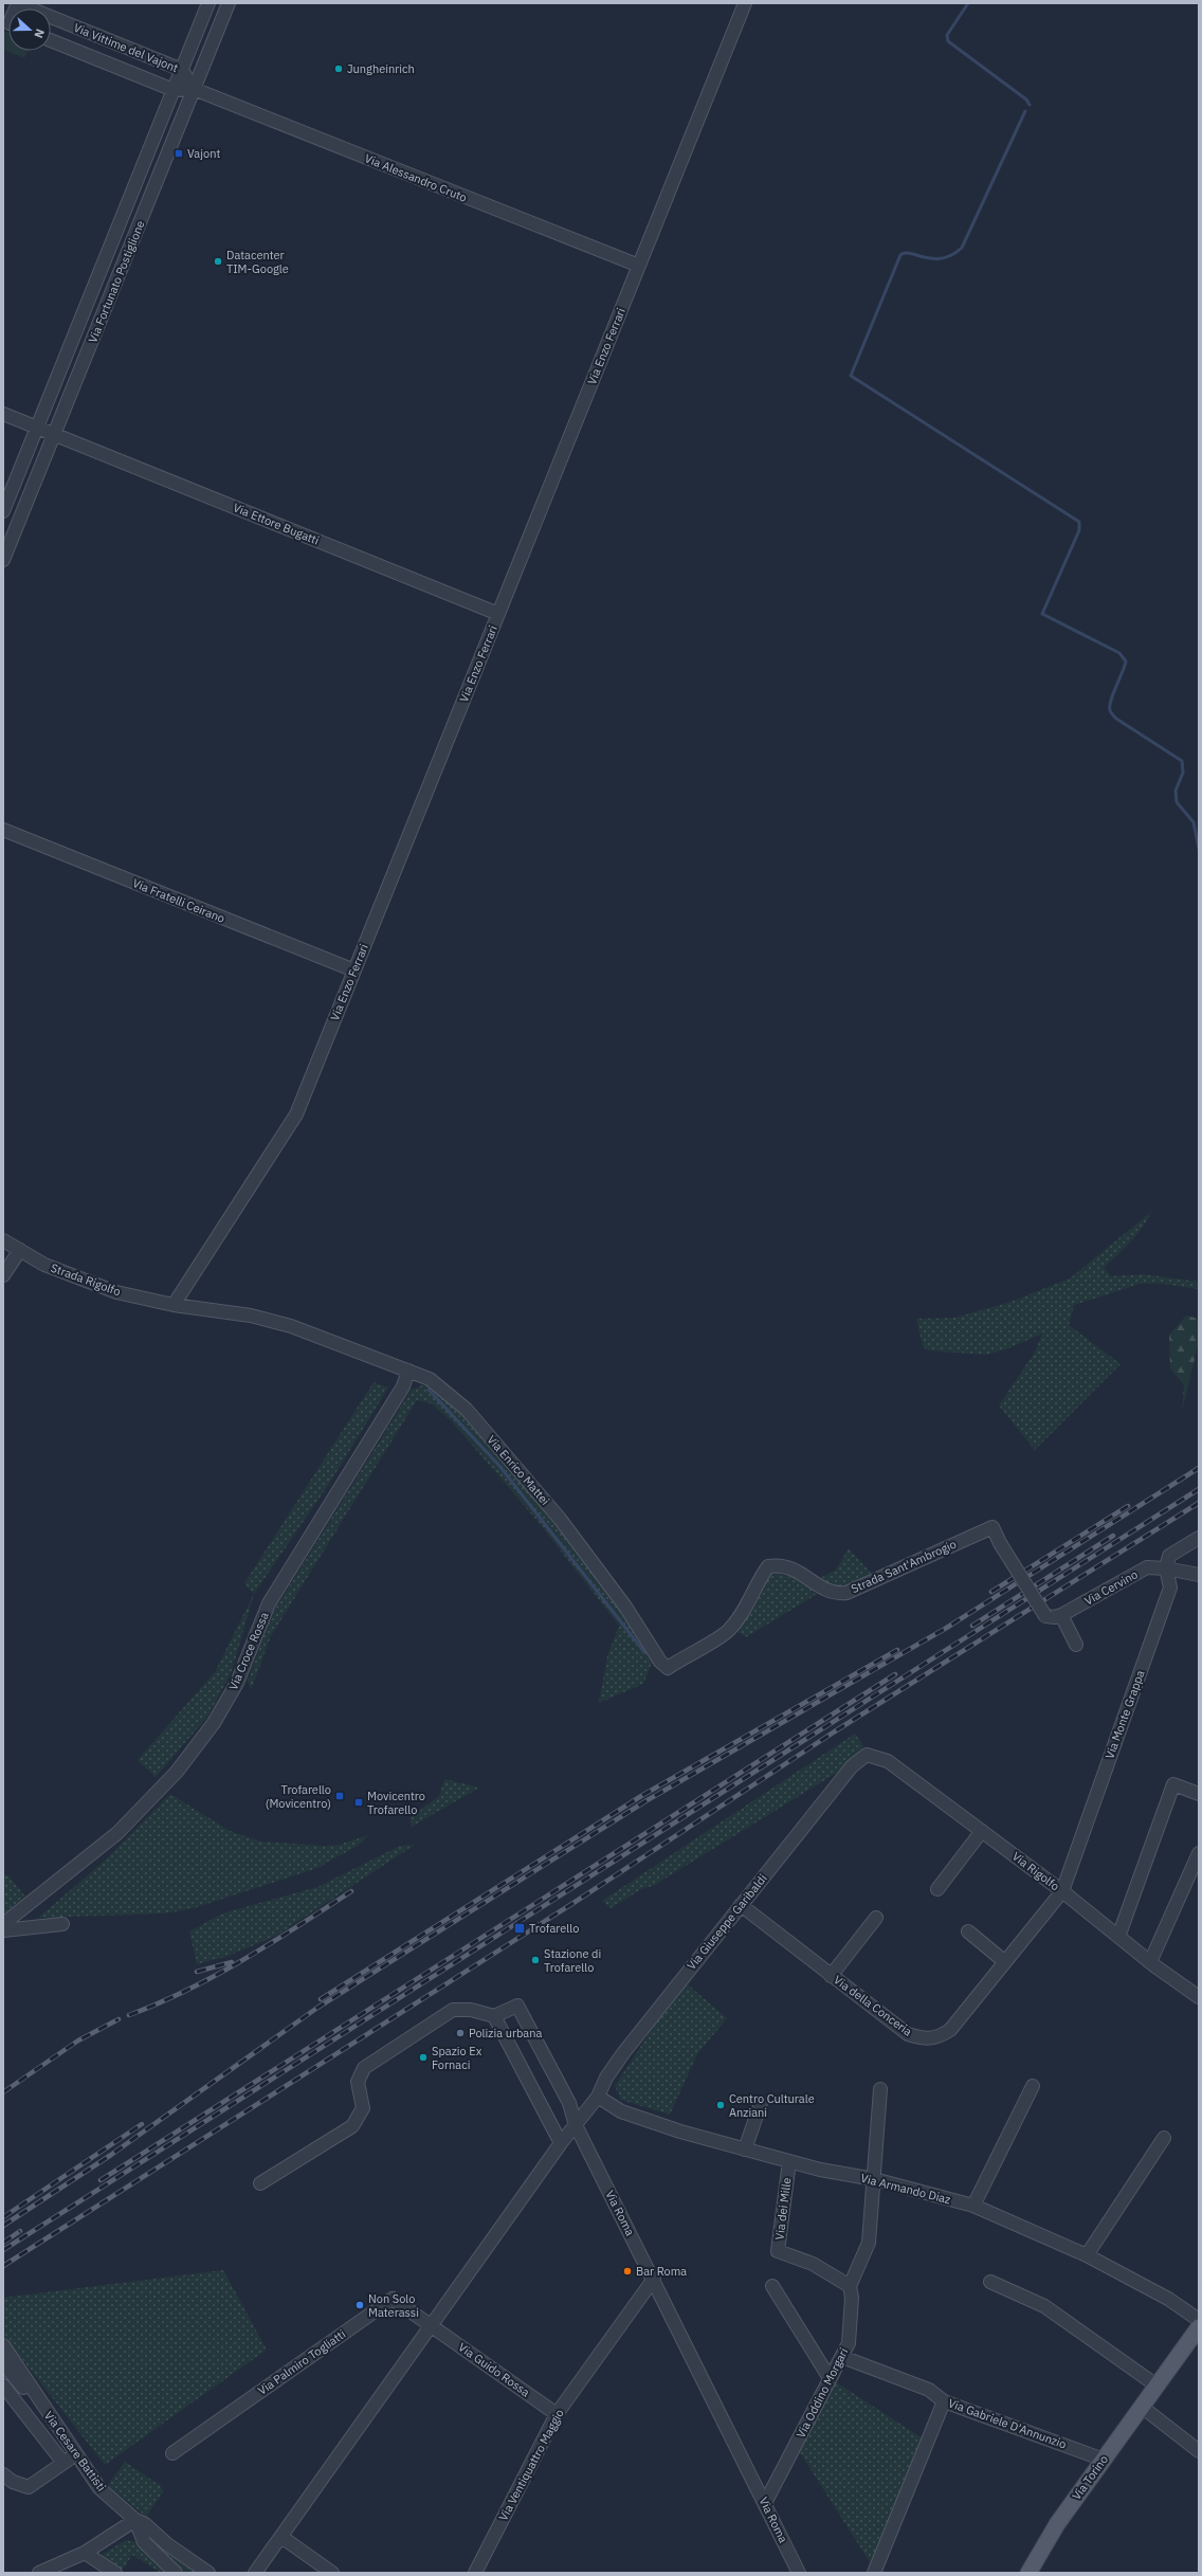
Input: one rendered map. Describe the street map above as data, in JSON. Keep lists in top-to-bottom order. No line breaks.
{"streets":{"main road":["Via Torino"],"street":["Via Vittime del Vajont","Via Alessandro Cruto","Via Fortunato Postiglione","Via Enzo Ferrari","Via Ettore Bugatti","Via Fratelli Ceirano","Strada Rigolfo","Via Enrico Mattei","Strada Sant'Ambrogio","Via Cervino","Via Croce Rossa","Via Monte Grappa","Via Rigolfo","Via Giuseppe Garibaldi","Via della Conceria","Via Armando Diaz","Via dei Mille","Via Roma","Via Palmiro Togliatti","Via Guido Rossa","Via Oddino Morgari","Via Gabriele D'Annunzio","Via Cesare Battisti","Via Ventiquattro Maggio"]},"crossings":[["Via Vittime del Vajont","Via Alessandro Cruto"],["Via Vittime del Vajont","Via Fortunato Postiglione"],["Via Alessandro Cruto","Via Fortunato Postiglione"],["Via Alessandro Cruto","Via Enzo Ferrari"],["Via Fortunato Postiglione","Via Ettore Bugatti"],["Via Enzo Ferrari","Via Ettore Bugatti"],["Via Enzo Ferrari","Via Fratelli Ceirano"],["Via Enzo Ferrari","Strada Rigolfo"],["Via Enzo Ferrari","Via Enrico Mattei"],["Strada Rigolfo","Via Enrico Mattei"],["Via Enrico Mattei","Strada Sant'Ambrogio"],["Via Enrico Mattei","Via Croce Rossa"],["Strada Sant'Ambrogio","Via Cervino"],["Via Cervino","Via Monte Grappa"],["Via Monte Grappa","Via Rigolfo"],["Via Monte Grappa","Via della Conceria"],["Via Rigolfo","Via Giuseppe Garibaldi"],["Via Rigolfo","Via della Conceria"],["Via Giuseppe Garibaldi","Via della Conceria"],["Via Giuseppe Garibaldi","Via Armando Diaz"],["Via Armando Diaz","Via dei Mille"],["Via Armando Diaz","Via Oddino Morgari"],["Via dei Mille","Via Oddino Morgari"],["Via Roma","Via Oddino Morgari"],["Via Roma","Via Ventiquattro Maggio"],["Via Palmiro Togliatti","Via Guido Rossa"],["Via Guido Rossa","Via Ventiquattro Maggio"],["Via Oddino Morgari","Via Gabriele D'Annunzio"],["Via Gabriele D'Annunzio","Via Torino"]],"places":{"other":["Jungheinrich","Datacenter TIM-Google","Stazione di Trofarello","Polizia urbana","Spazio Ex Fornaci","Centro Culturale Anziani","Bar Roma","Non Solo Materassi"],"transit":["Vajont","Trofarello (Movicentro)","Movicentro Trofarello","Trofarello"]},"north":"right"}
